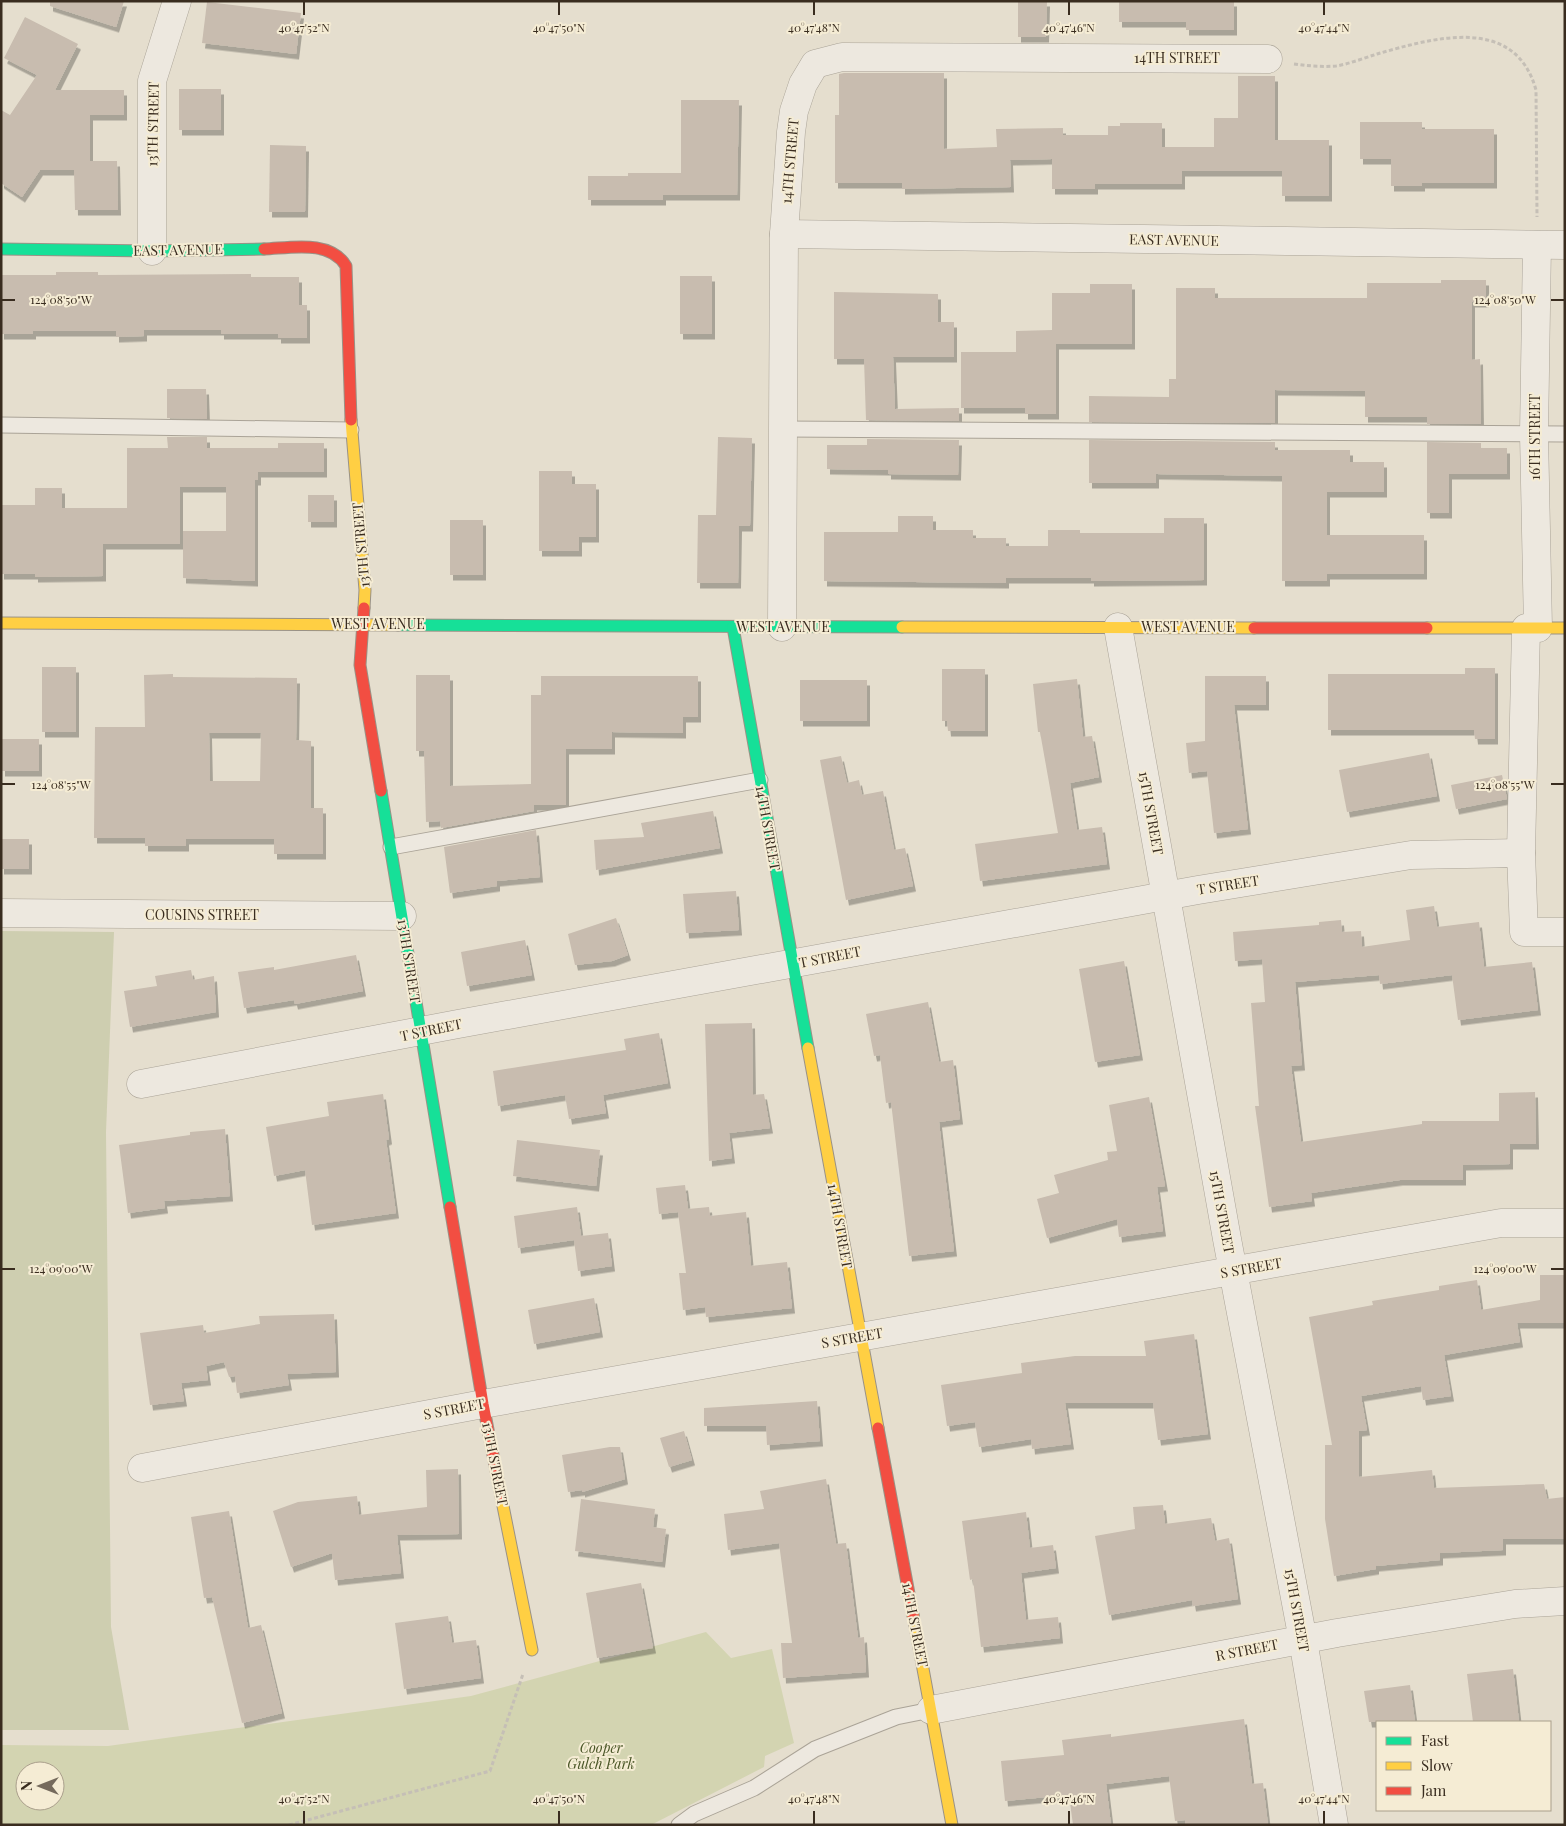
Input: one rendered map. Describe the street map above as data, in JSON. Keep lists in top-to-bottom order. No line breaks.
{"streets":{"street":["14TH STREET","13TH STREET","EAST AVENUE","16TH STREET","WEST AVENUE","15TH STREET","T STREET","COUSINS STREET","S STREET","R STREET"]},"crossings":[["14TH STREET","EAST AVENUE"],["14TH STREET","WEST AVENUE"],["14TH STREET","T STREET"],["14TH STREET","S STREET"],["14TH STREET","R STREET"],["13TH STREET","EAST AVENUE"],["13TH STREET","WEST AVENUE"],["13TH STREET","T STREET"],["13TH STREET","COUSINS STREET"],["13TH STREET","S STREET"],["EAST AVENUE","16TH STREET"],["16TH STREET","WEST AVENUE"],["WEST AVENUE","15TH STREET"],["15TH STREET","T STREET"],["15TH STREET","S STREET"],["15TH STREET","R STREET"]],"parks":["Cooper Gulch Park"],"legend":["Fast","Slow","Jam"],"north":"left","coordinates":["40°47'52\"N","40°47'50\"N","40°47'48\"N","40°47'46\"N","40°47'44\"N","124°08'50\"W","124°08'55\"W","124°09'00\"W"]}
